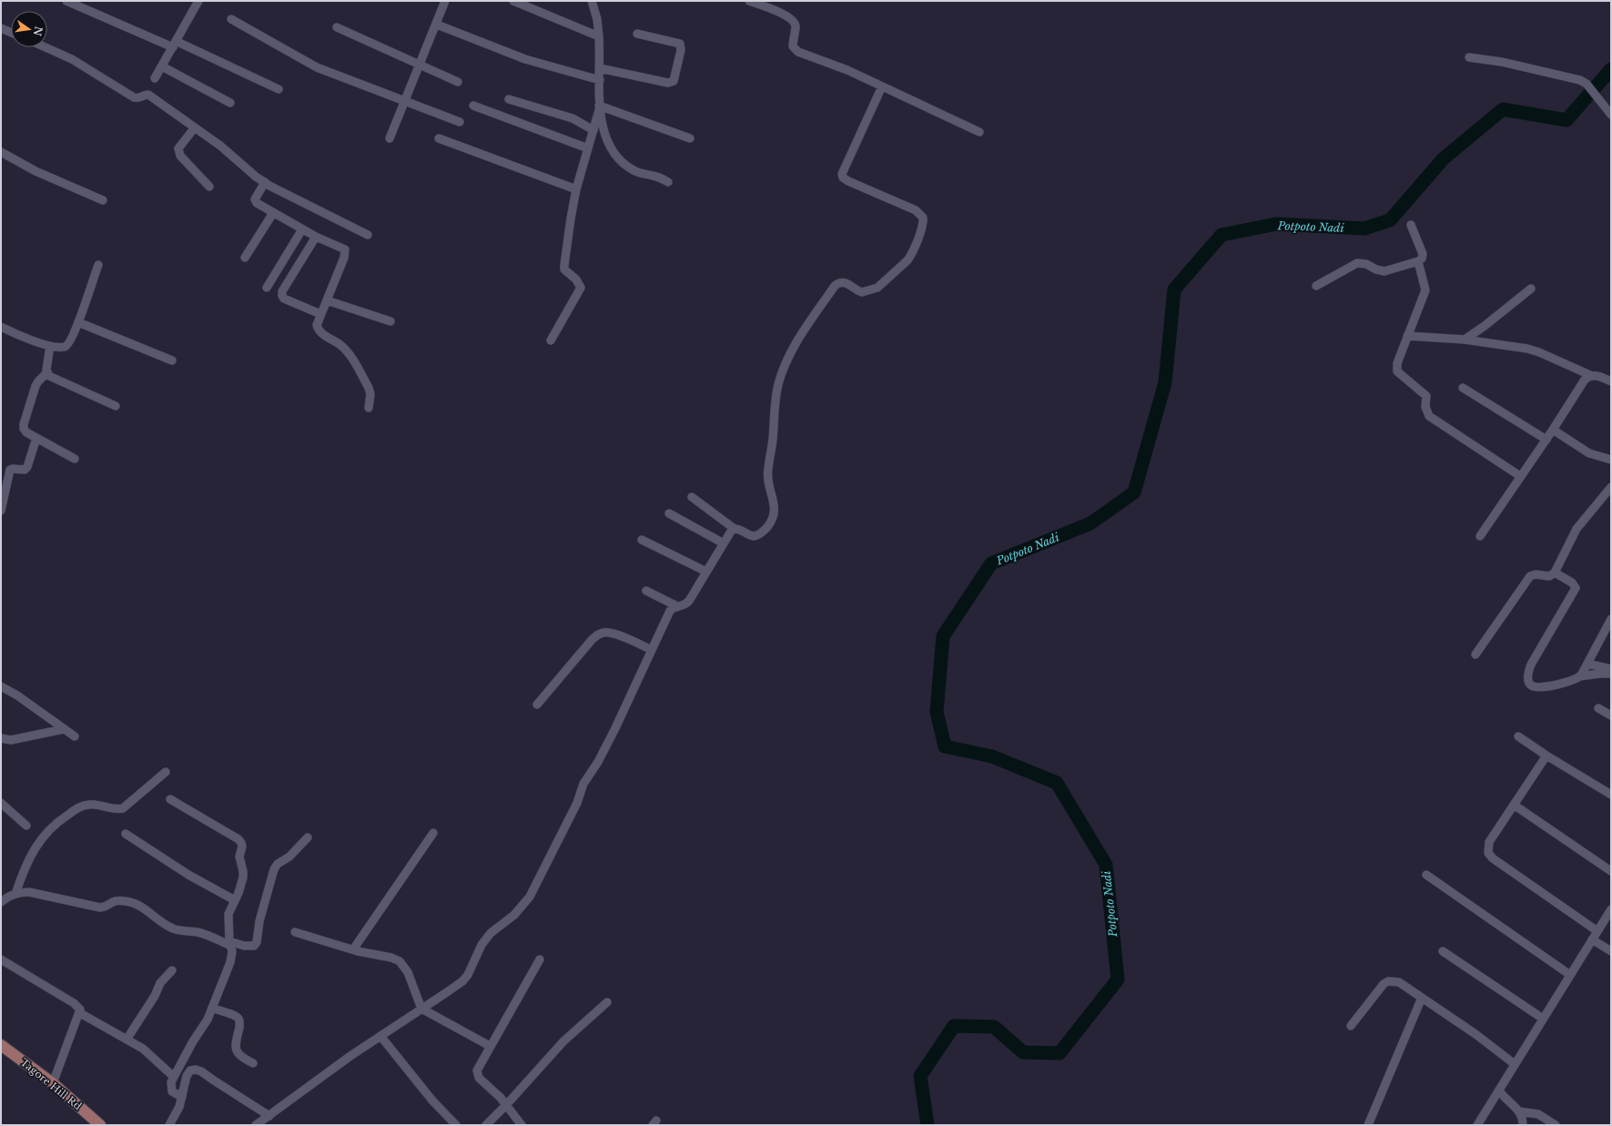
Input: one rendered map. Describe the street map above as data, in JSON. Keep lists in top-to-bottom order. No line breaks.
{"streets":{"main road":["Tagore Hill Rd"]},"water":["Potpoto Nadi"],"north":"right"}
